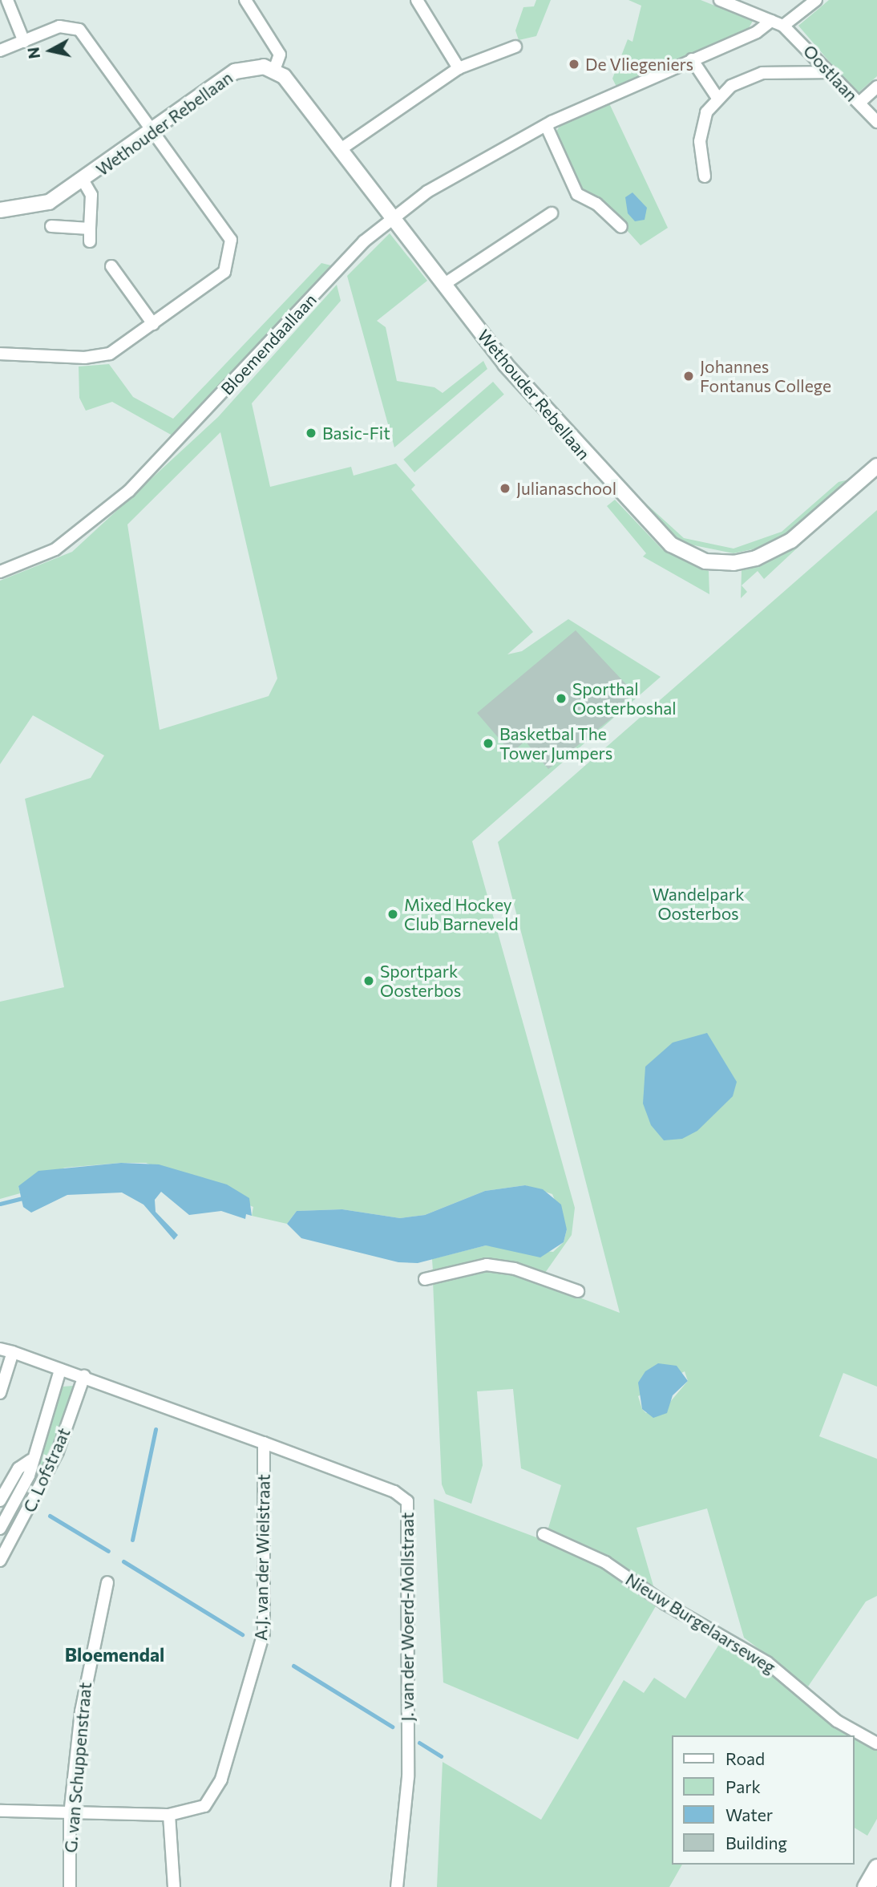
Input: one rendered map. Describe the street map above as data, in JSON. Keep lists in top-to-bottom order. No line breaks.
{"streets":{"street":["Oostlaan","Wethouder Rebellaan","Bloemendaallaan","C. Lofstraat","A.J. van der Wielstraat","J. van der Woerd-Mollstraat","Nieuw Burgelaarseweg","G. van Schuppenstraat"]},"crossings":[["Wethouder Rebellaan","Bloemendaallaan"],["A.J. van der Wielstraat","J. van der Woerd-Mollstraat"],["A.J. van der Wielstraat","G. van Schuppenstraat"]],"districts":["Bloemendal"],"parks":["Wandelpark Oosterbos"],"places":["De Vliegeniers","Johannes Fontanus College","Basic-Fit","Julianaschool","Sporthal Oosterboshal","Basketbal The Tower Jumpers","Mixed Hockey Club Barneveld","Sportpark Oosterbos"],"legend":["Road","Park","Water","Building"],"north":"left"}
